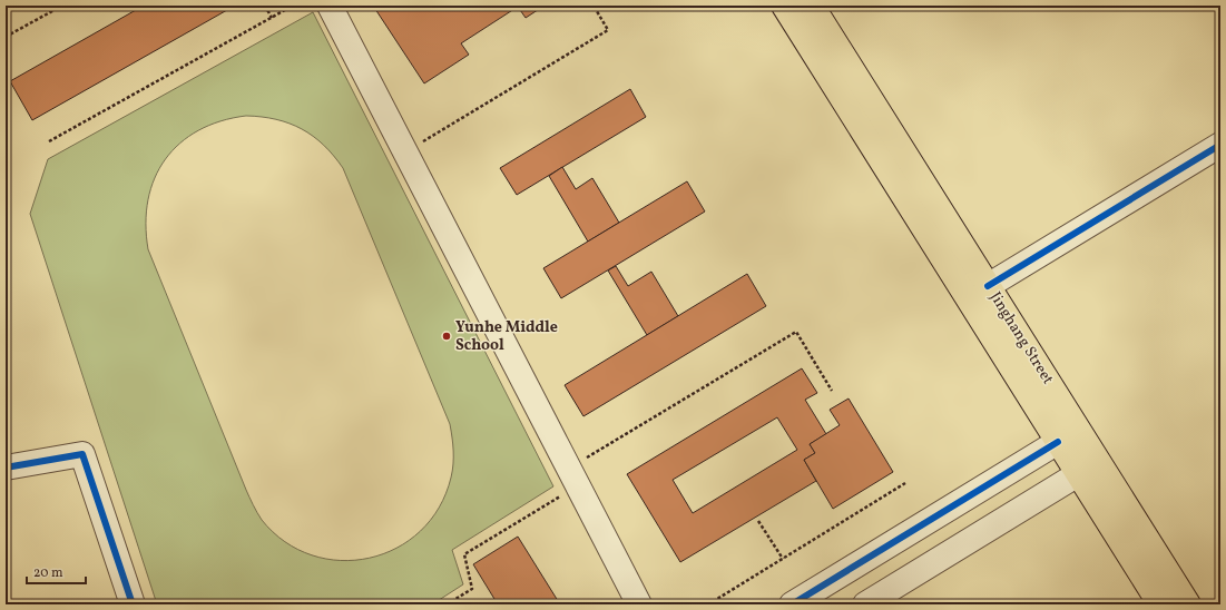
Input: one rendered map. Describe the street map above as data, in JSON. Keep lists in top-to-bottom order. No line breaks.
{"streets":{"main road":["Jinghang Street"]},"places":["Yunhe Middle School"],"scale_bar":"20 m"}
